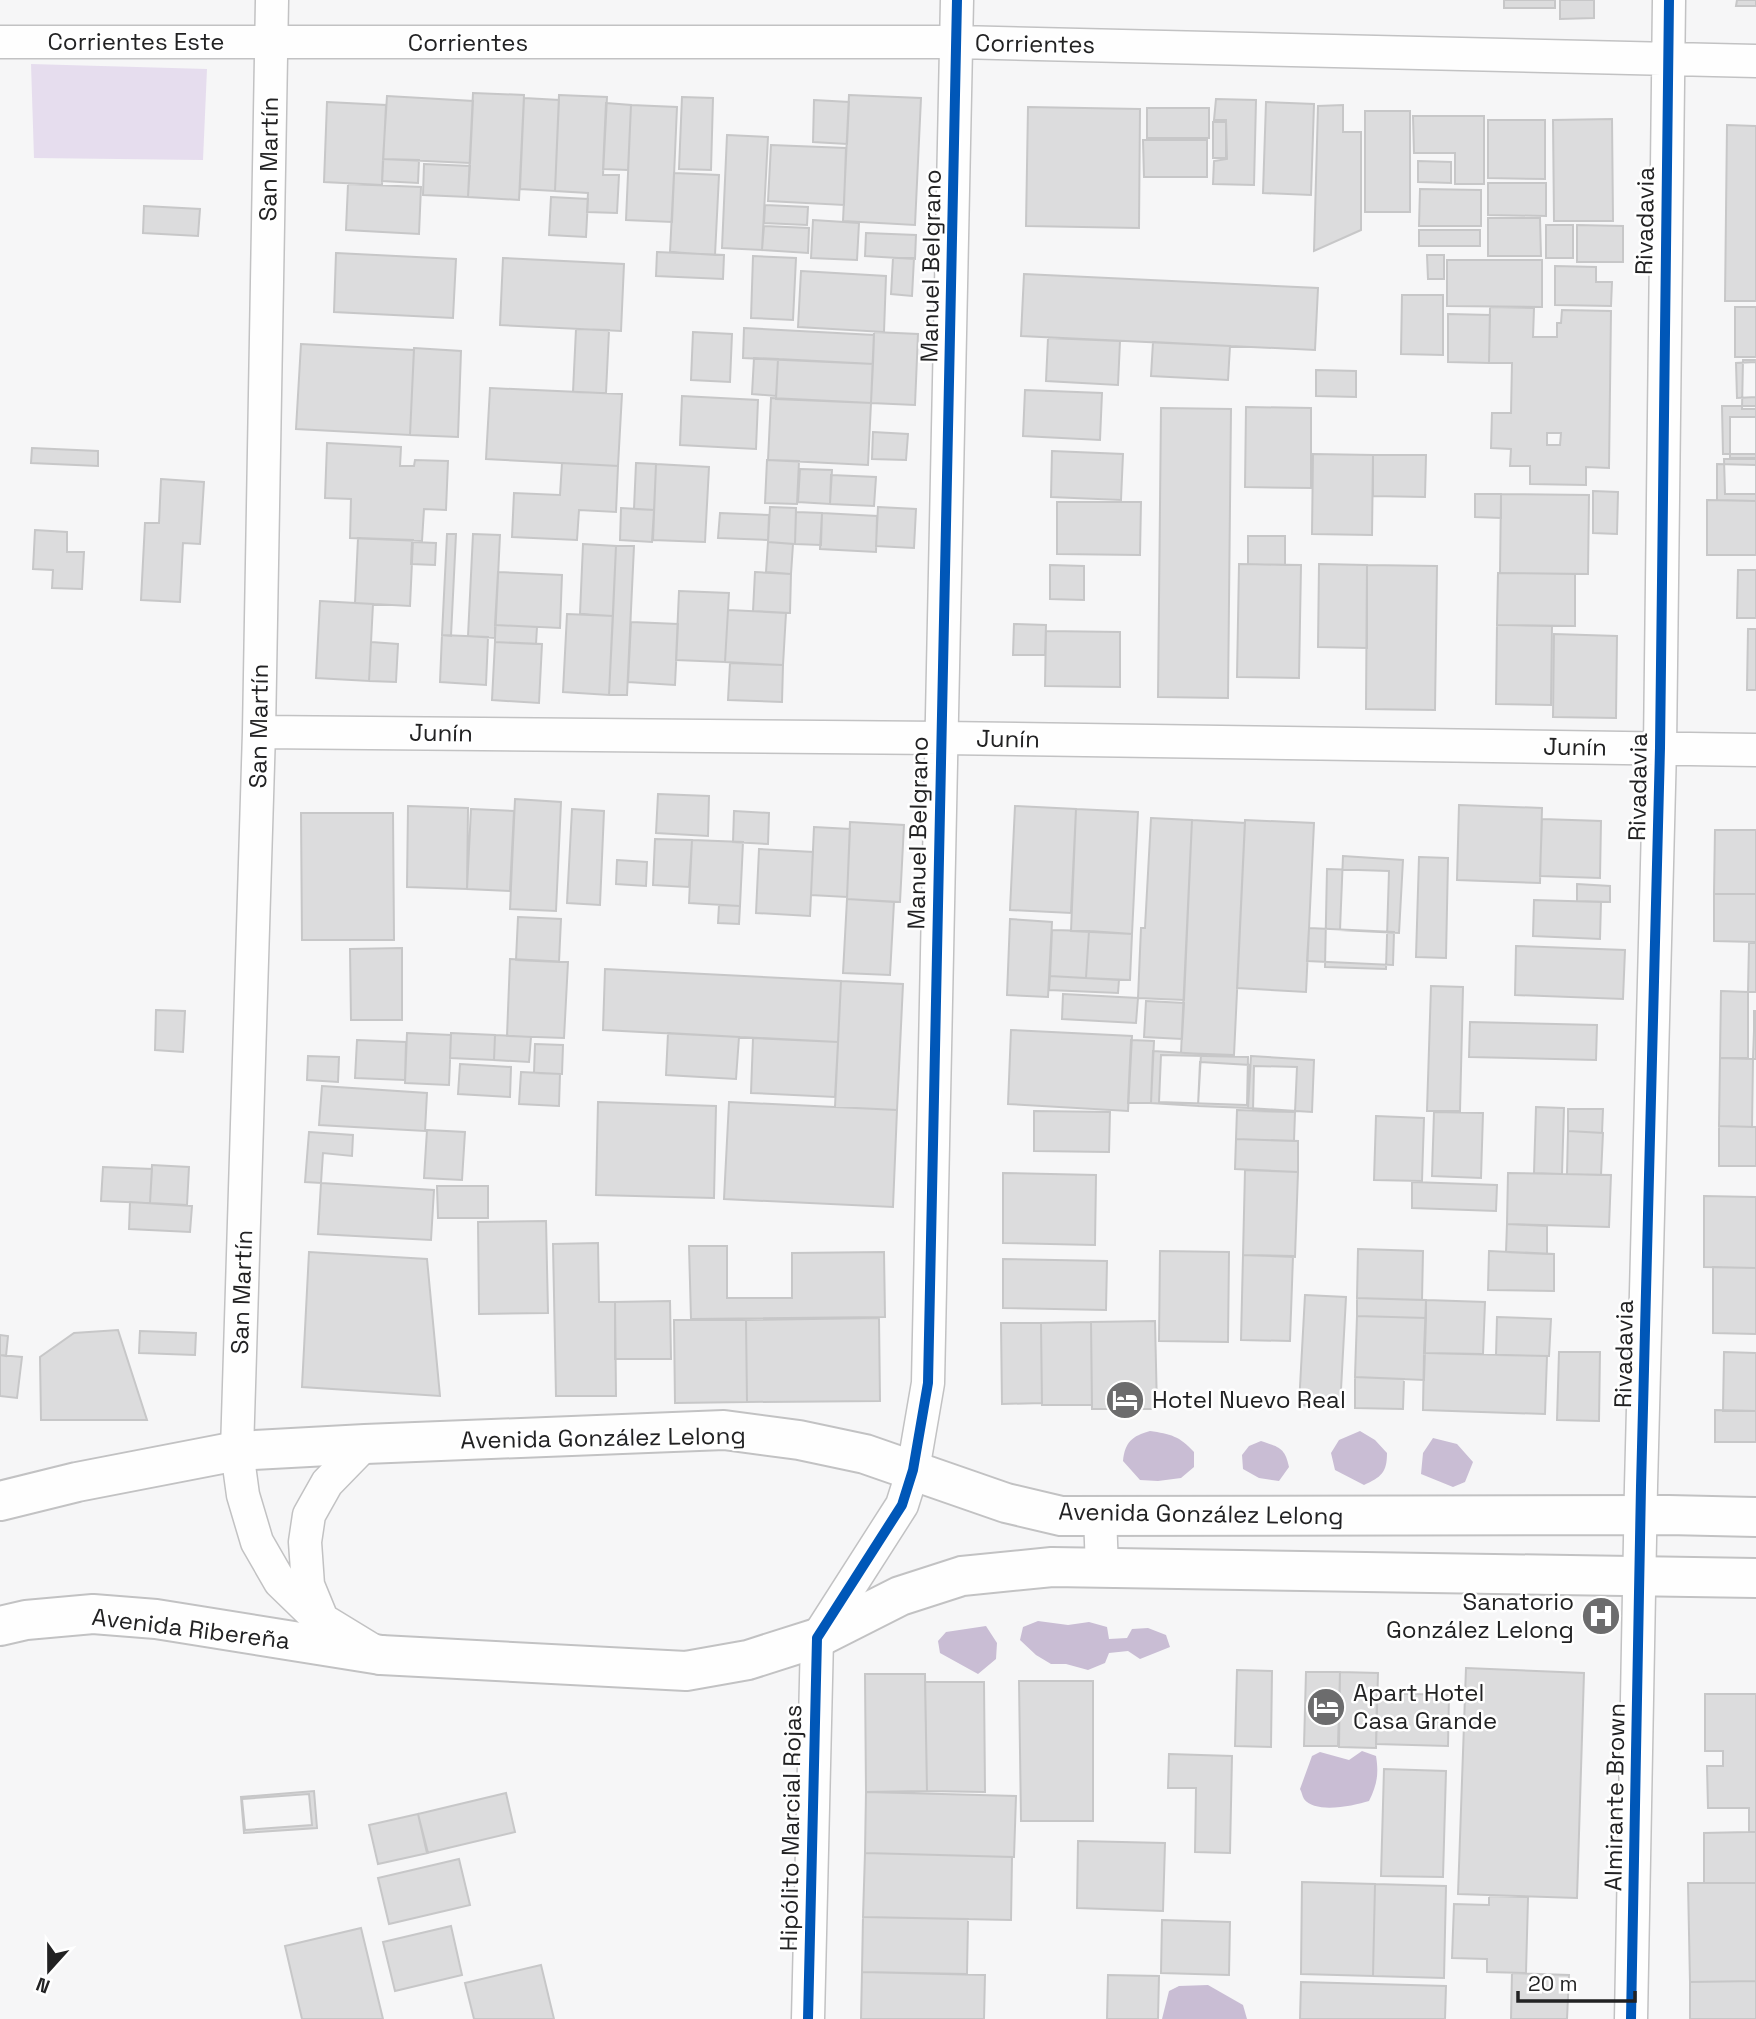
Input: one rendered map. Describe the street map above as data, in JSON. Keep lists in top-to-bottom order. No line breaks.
{"streets":{"main road":["Avenida González Lelong","Avenida Ribereña"],"street":["Corrientes Este","Corrientes","San Martín","Rivadavia","Manuel Belgrano","Junín","Almirante Brown","Hipólito Marcial Rojas"]},"crossings":[["Corrientes Este","Corrientes"],["Corrientes Este","San Martín"],["Corrientes","San Martín"],["Corrientes","Rivadavia"],["Corrientes","Manuel Belgrano"],["San Martín","Junín"],["San Martín","Avenida González Lelong"],["San Martín","Avenida Ribereña"],["Rivadavia","Junín"],["Rivadavia","Avenida González Lelong"],["Rivadavia","Almirante Brown"],["Manuel Belgrano","Junín"],["Manuel Belgrano","Avenida González Lelong"],["Manuel Belgrano","Hipólito Marcial Rojas"]],"places":{"hotel":["Hotel Nuevo Real","Apart Hotel Casa Grande"],"hospital":["Sanatorio González Lelong"]},"scale_bar":"20 m","north":"bottom"}
